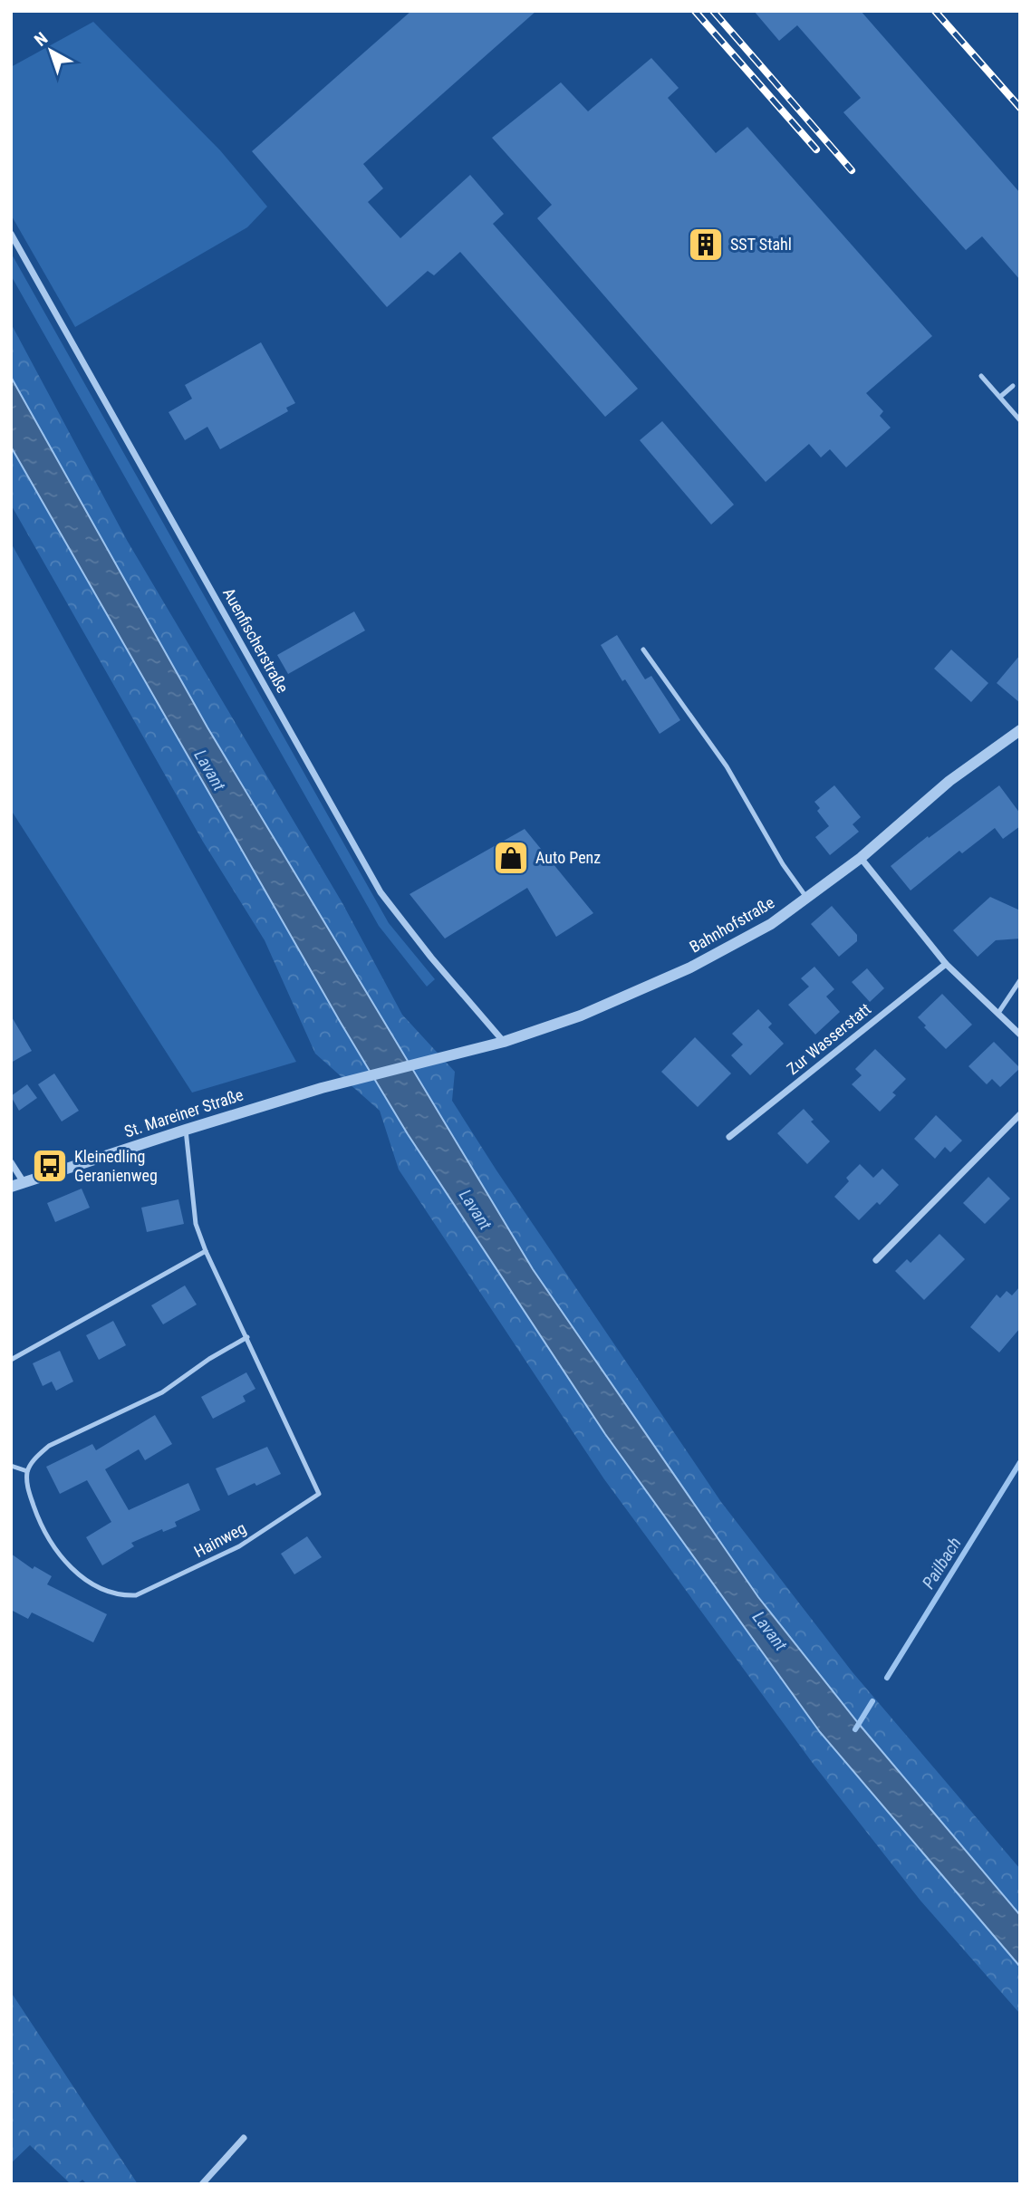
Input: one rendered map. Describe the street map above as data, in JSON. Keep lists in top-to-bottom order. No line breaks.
{"streets":{"street":["Auenfischerstraße","Bahnhofstraße","Zur Wasserstatt","St. Mareiner Straße"],"lane":["Hainweg"]},"crossings":[["Auenfischerstraße","Bahnhofstraße"],["Bahnhofstraße","St. Mareiner Straße"],["St. Mareiner Straße","Hainweg"]],"water":["Lavant","Pailbach"],"places":{"building":["SST Stahl"],"shop":["Auto Penz"],"bus stop":["Kleinedling Geranienweg"]},"north":"top left"}
